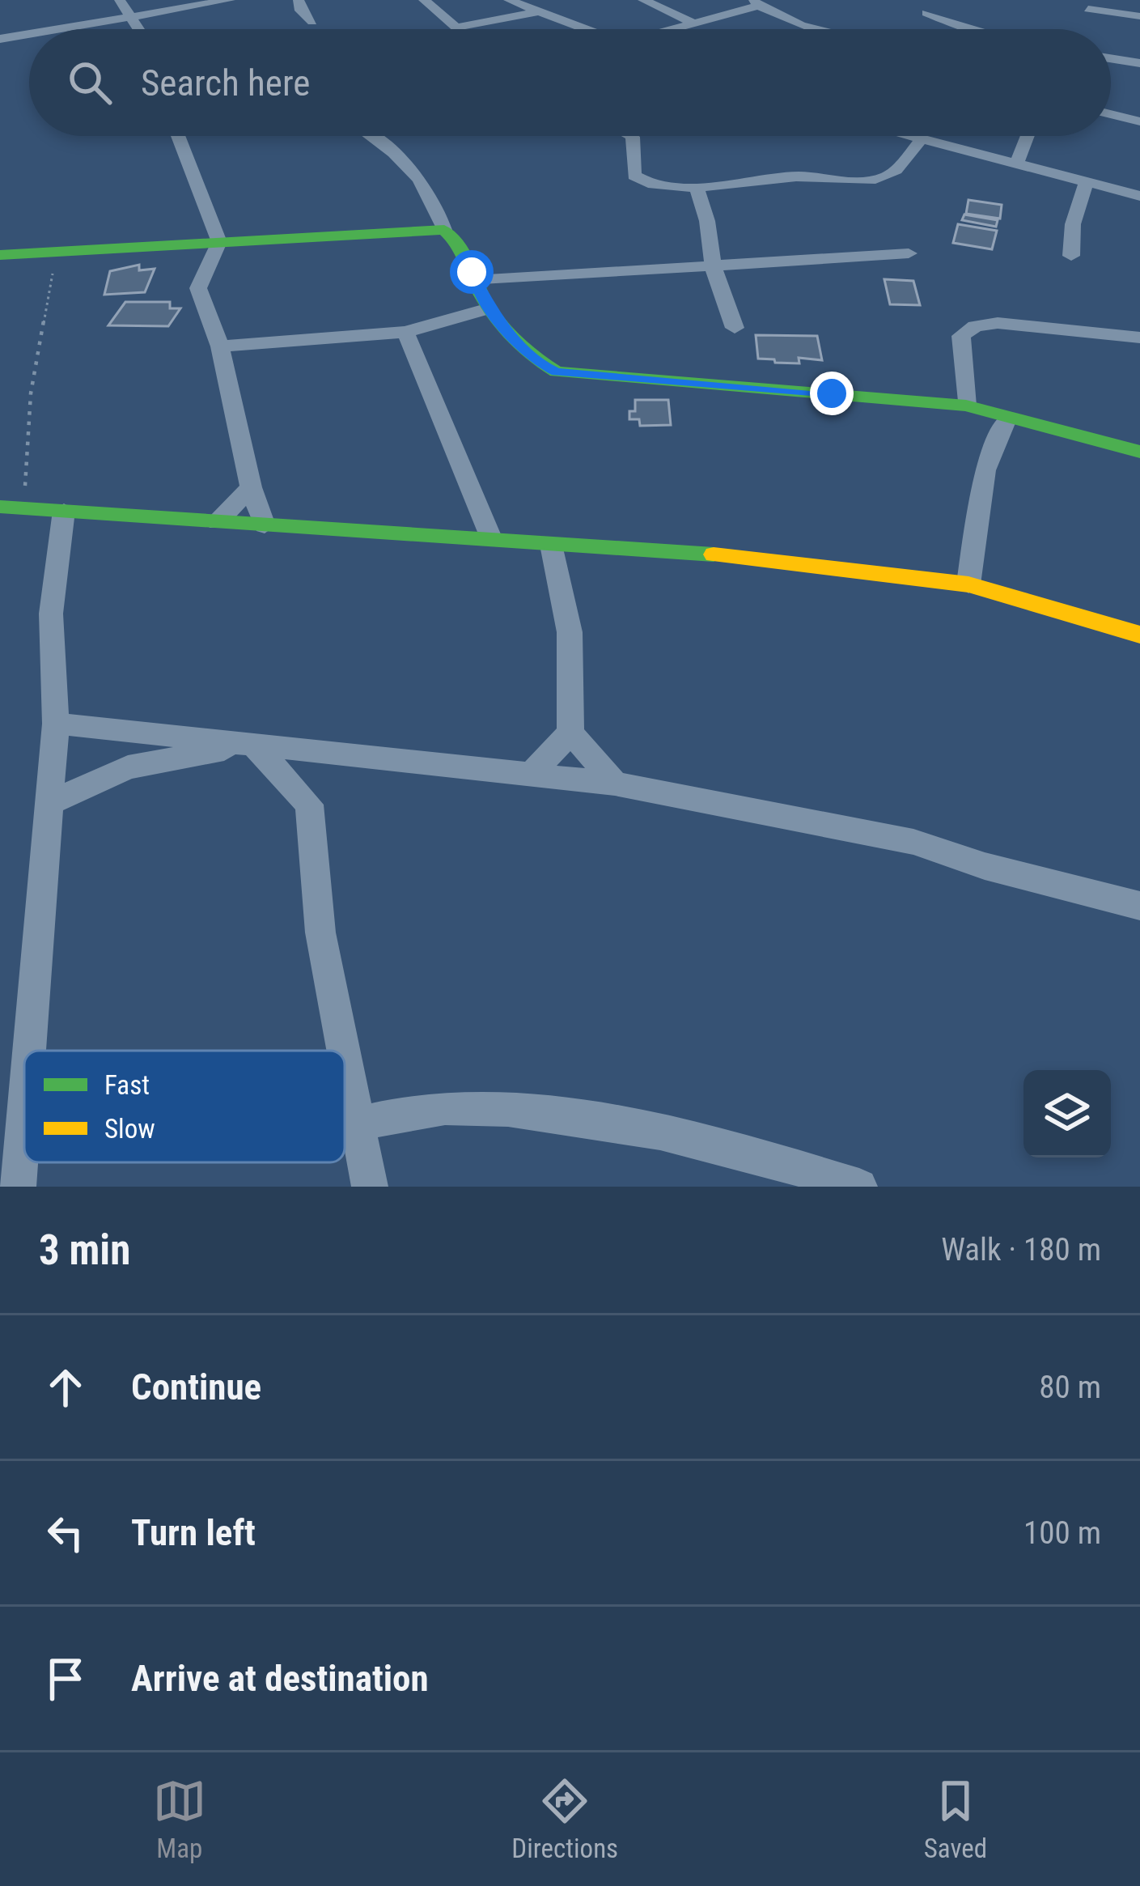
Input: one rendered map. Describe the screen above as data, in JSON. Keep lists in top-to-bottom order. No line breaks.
{"legend":["Fast","Slow"],"page":{"search":"Search here","heading":["3 min","Walk · 180 m"],"list":[["Continue","80 m"],["Turn left","100 m"],"Arrive at destination"],"nav":["Map","Directions","Saved"]}}
